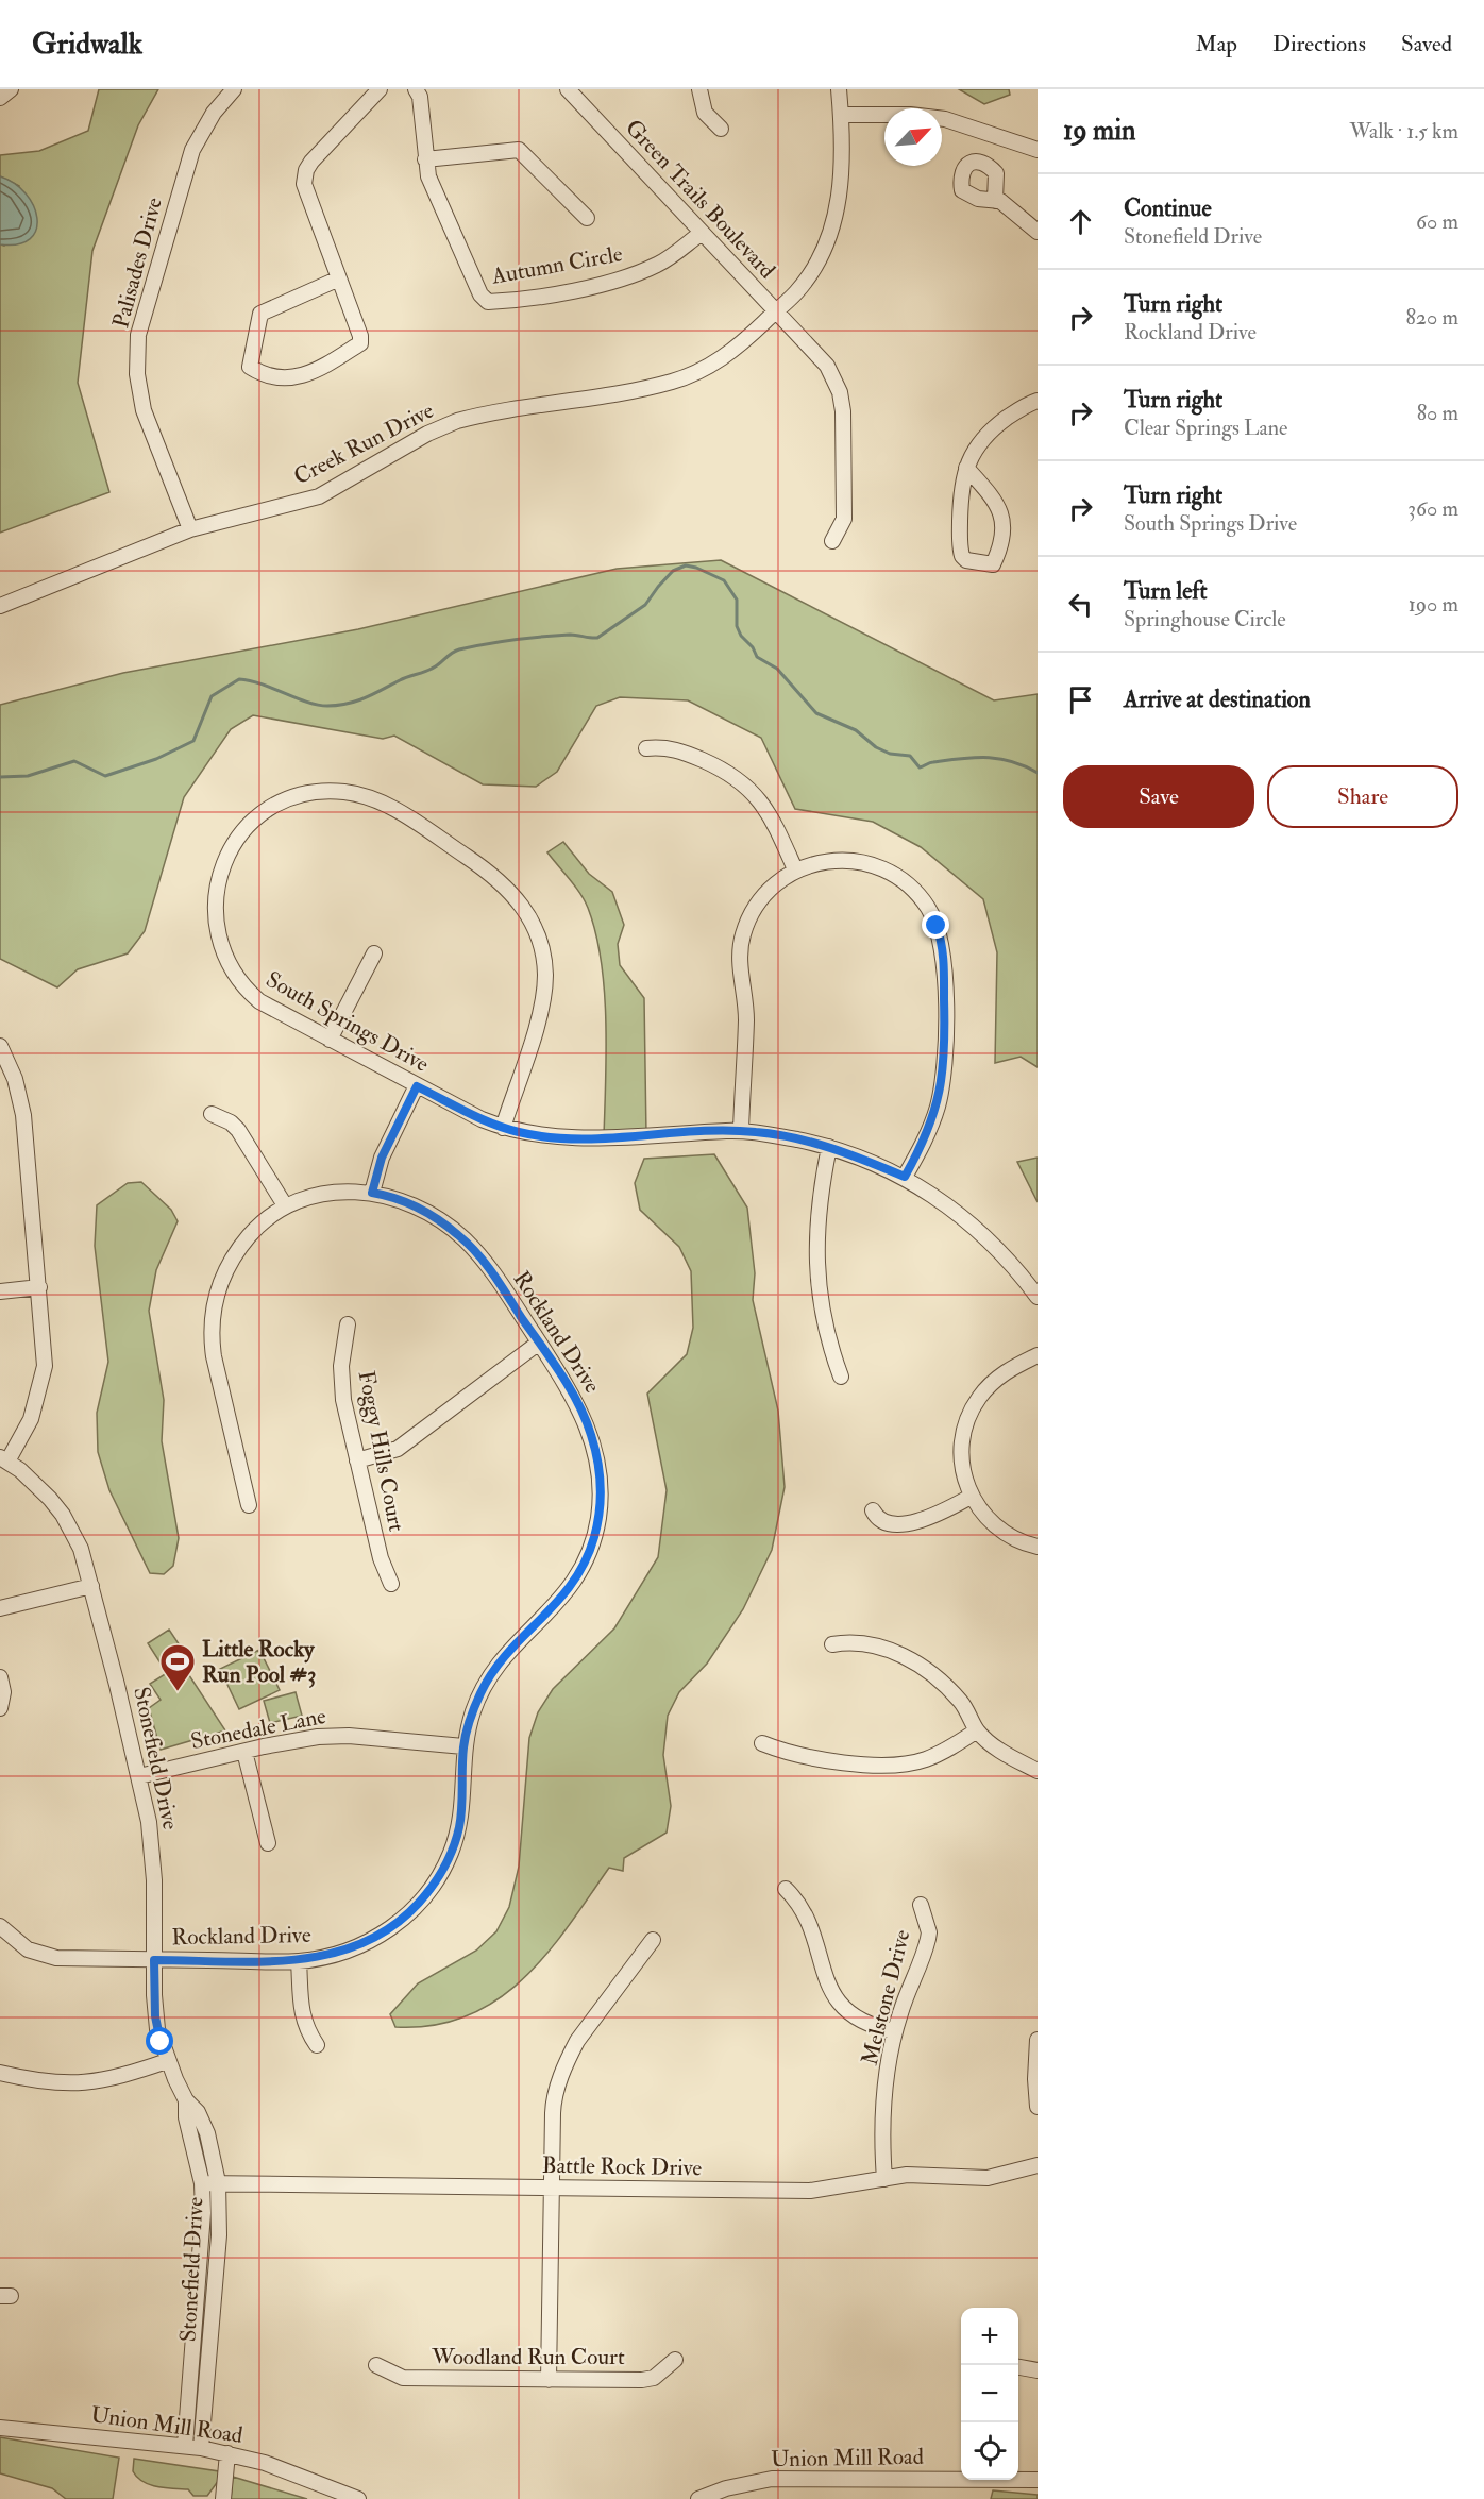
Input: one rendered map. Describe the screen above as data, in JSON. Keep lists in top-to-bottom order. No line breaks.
{"streets":{"street":["Green Trails Boulevard","Palisades Drive","Autumn Circle","Creek Run Drive","South Springs Drive","Rockland Drive","Foggy Hills Court","Stonedale Lane","Stonefield Drive","Melstone Drive","Battle Rock Drive","Woodland Run Court","Union Mill Road"]},"crossings":[["Green Trails Boulevard","Autumn Circle"],["Green Trails Boulevard","Creek Run Drive"],["Palisades Drive","Creek Run Drive"],["Rockland Drive","Stonedale Lane"],["Rockland Drive","Stonefield Drive"],["Stonedale Lane","Stonefield Drive"],["Stonefield Drive","Battle Rock Drive"],["Stonefield Drive","Union Mill Road"],["Melstone Drive","Battle Rock Drive"]],"places":{"sports":["Little Rocky Run Pool #3"]},"north":"top right","page":{"header":"Gridwalk","nav":["Map","Directions","Saved"],"heading":["19 min","Walk · 1.5 km"],"list":[["Continue","Stonefield Drive","60 m"],["Turn right","Rockland Drive","820 m"],["Turn right","Clear Springs Lane","80 m"],["Turn right","South Springs Drive","360 m"],["Turn left","Springhouse Circle","190 m"],"Arrive at destination"],"buttons":["Save","Share"],"map_buttons":["+","−"]}}
